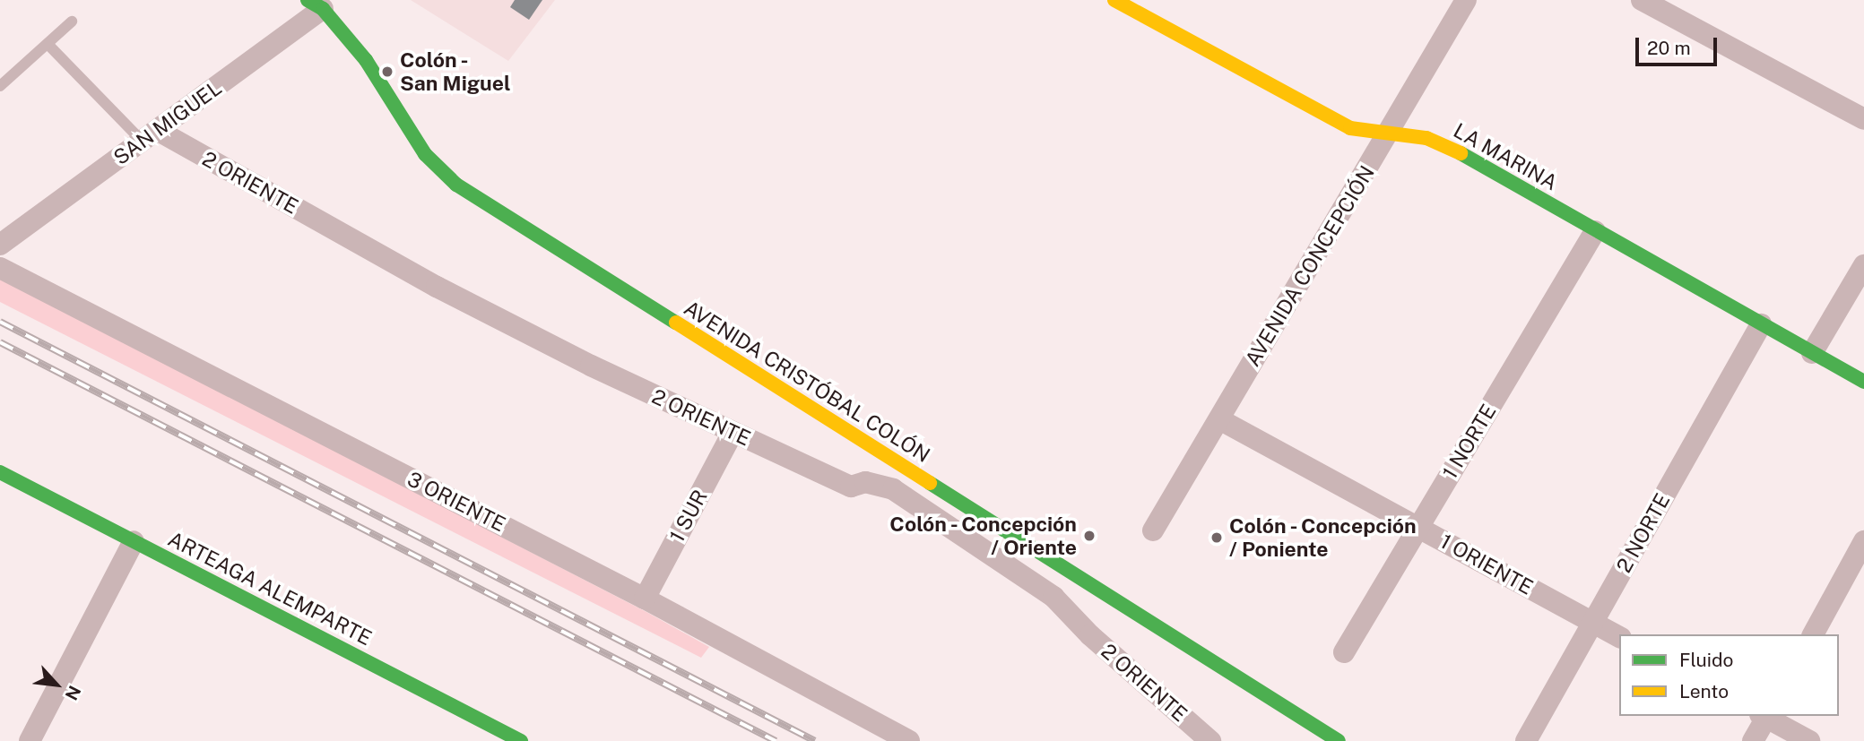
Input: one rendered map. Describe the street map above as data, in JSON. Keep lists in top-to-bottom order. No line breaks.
{"streets":{"main road":["LA MARINA","AVENIDA CRISTÓBAL COLÓN","ARTEAGA ALEMPARTE"],"street":["SAN MIGUEL","2 ORIENTE","AVENIDA CONCEPCIÓN","1 NORTE","3 ORIENTE","1 SUR","2 NORTE","1 ORIENTE"]},"crossings":[["SAN MIGUEL","2 ORIENTE"],["SAN MIGUEL","AVENIDA CRISTÓBAL COLÓN"],["LA MARINA","AVENIDA CONCEPCIÓN"],["LA MARINA","1 NORTE"],["LA MARINA","2 NORTE"],["2 ORIENTE","1 SUR"],["AVENIDA CONCEPCIÓN","1 ORIENTE"],["1 NORTE","1 ORIENTE"],["3 ORIENTE","1 SUR"],["2 NORTE","1 ORIENTE"]],"places":["Colón - San Miguel","Colón - Concepción / Oriente","Colón - Concepción / Poniente"],"legend":["Fluido","Lento"],"scale_bar":"20 m","north":"bottom right"}
